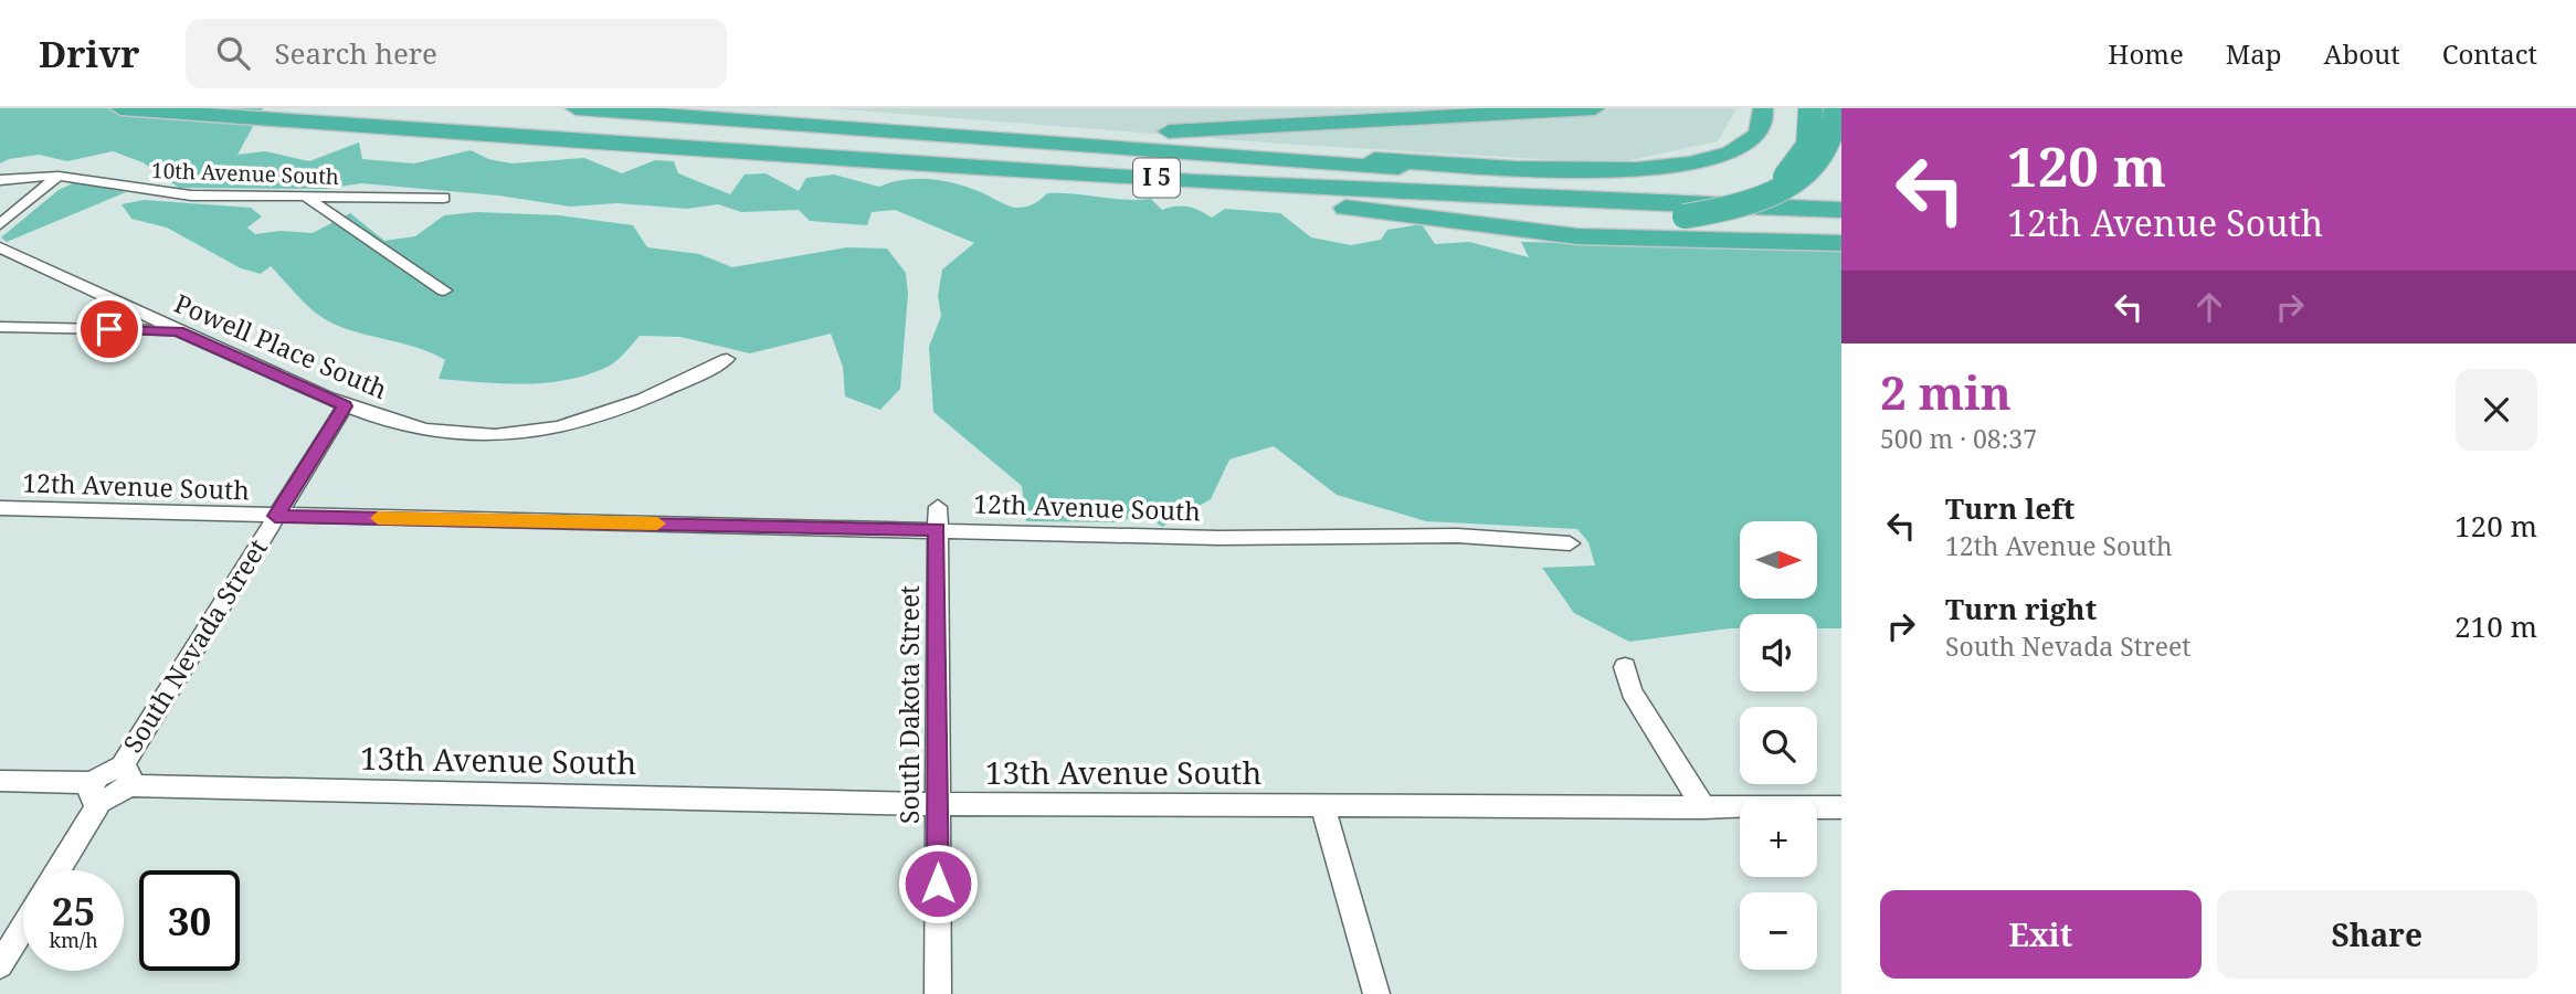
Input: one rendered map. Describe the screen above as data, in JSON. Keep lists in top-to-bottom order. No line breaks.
{"streets":{"highway":["I 5"],"street":["10th Avenue South","Powell Place South","12th Avenue South","South Nevada Street","South Dakota Street","13th Avenue South"]},"crossings":[["Powell Place South","South Nevada Street"],["12th Avenue South","South Nevada Street"],["12th Avenue South","South Dakota Street"],["South Nevada Street","13th Avenue South"],["South Dakota Street","13th Avenue South"]],"north":"right","page":{"header":"Drivr","search":"Search here","nav":["Home","Map","About","Contact"],"turn":["120 m","12th Avenue South"],"heading":["2 min","500 m · 08:37"],"list":[{"name":"Turn left","note":"12th Avenue South","value":"120 m"},{"name":"Turn right","note":"South Nevada Street","value":"210 m"}],"map_buttons":["+","−"],"speed":"25 km/h","limit":"30","buttons":["Exit","Share"]}}
